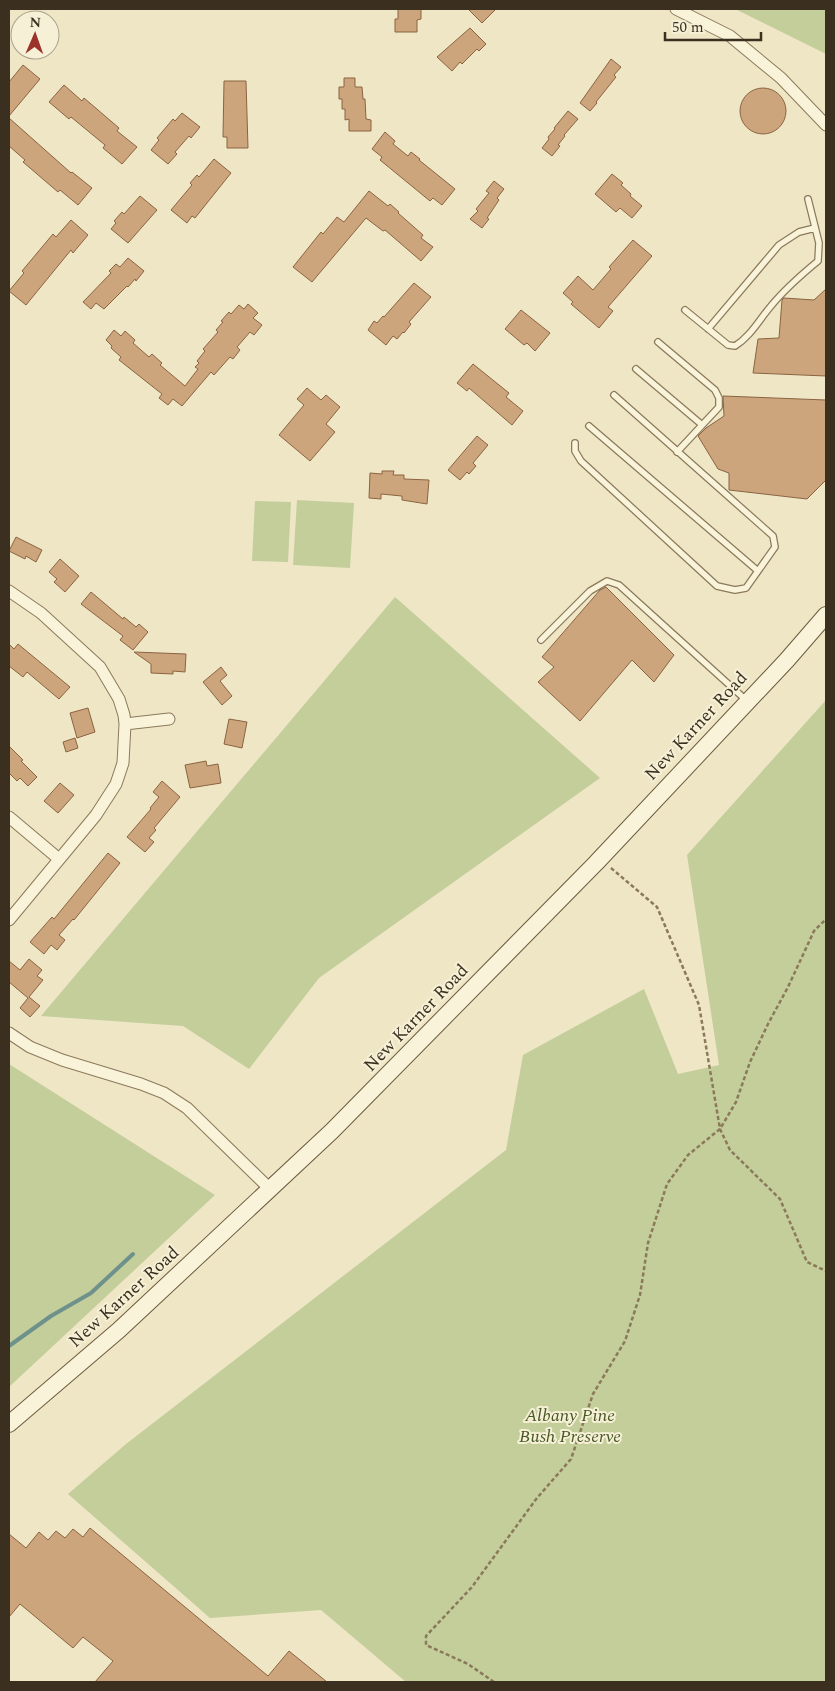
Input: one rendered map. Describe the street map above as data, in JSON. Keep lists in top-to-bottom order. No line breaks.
{"streets":{"main road":["New Karner Road"]},"parks":["Albany Pine Bush Preserve"],"scale_bar":"50 m","north":"top"}
